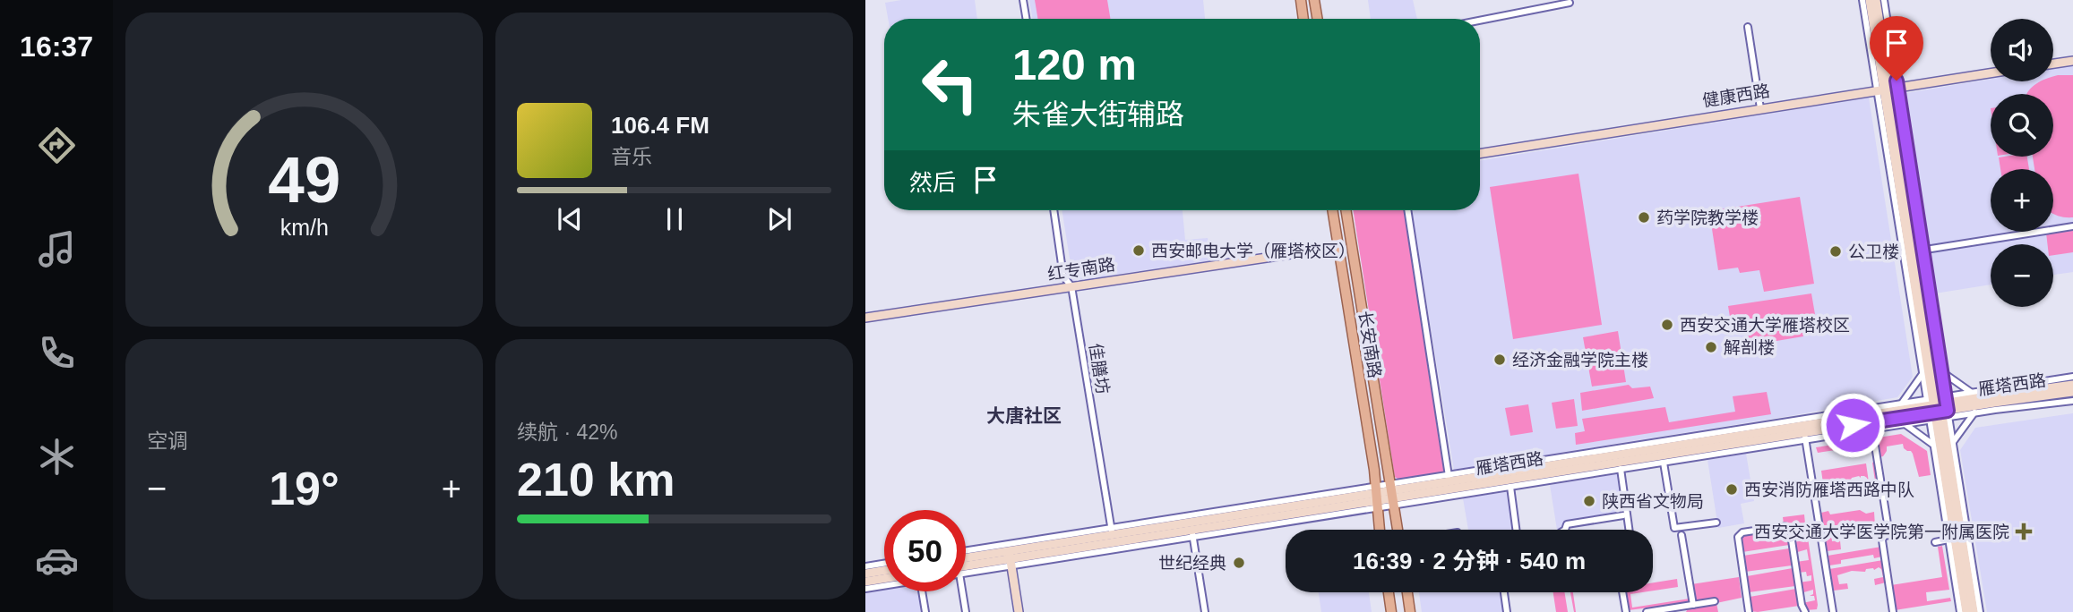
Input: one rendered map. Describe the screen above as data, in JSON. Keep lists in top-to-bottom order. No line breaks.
{"streets":{"main road":["健康西路","红专南路","长安南路","雁塔西路"],"street":["佳膳坊"]},"crossings":[["红专南路","长安南路"],["红专南路","佳膳坊"],["长安南路","雁塔西路"],["佳膳坊","雁塔西路"]],"districts":["大唐社区"],"places":{"other":["药学院教学楼","西安邮电大学（雁塔校区）","公卫楼","西安交通大学雁塔校区","解剖楼","经济金融学院主楼","西安消防雁塔西路中队","陕西省文物局","世纪经典"],"health":["西安交通大学医学院第一附属医院"]},"page":{"tabs":"16:37","map_buttons":["+","−"],"turn":["120 m","朱雀大街辅路"],"song":["106.4 FM","音乐"],"then":"然后","tile":["空调",["续航 · 42%","210 km"]],"heat":["−","19°","+"],"limit":"50","trip":"16:39 · 2 分钟 · 540 m","gauge":["49","km/h"]}}
